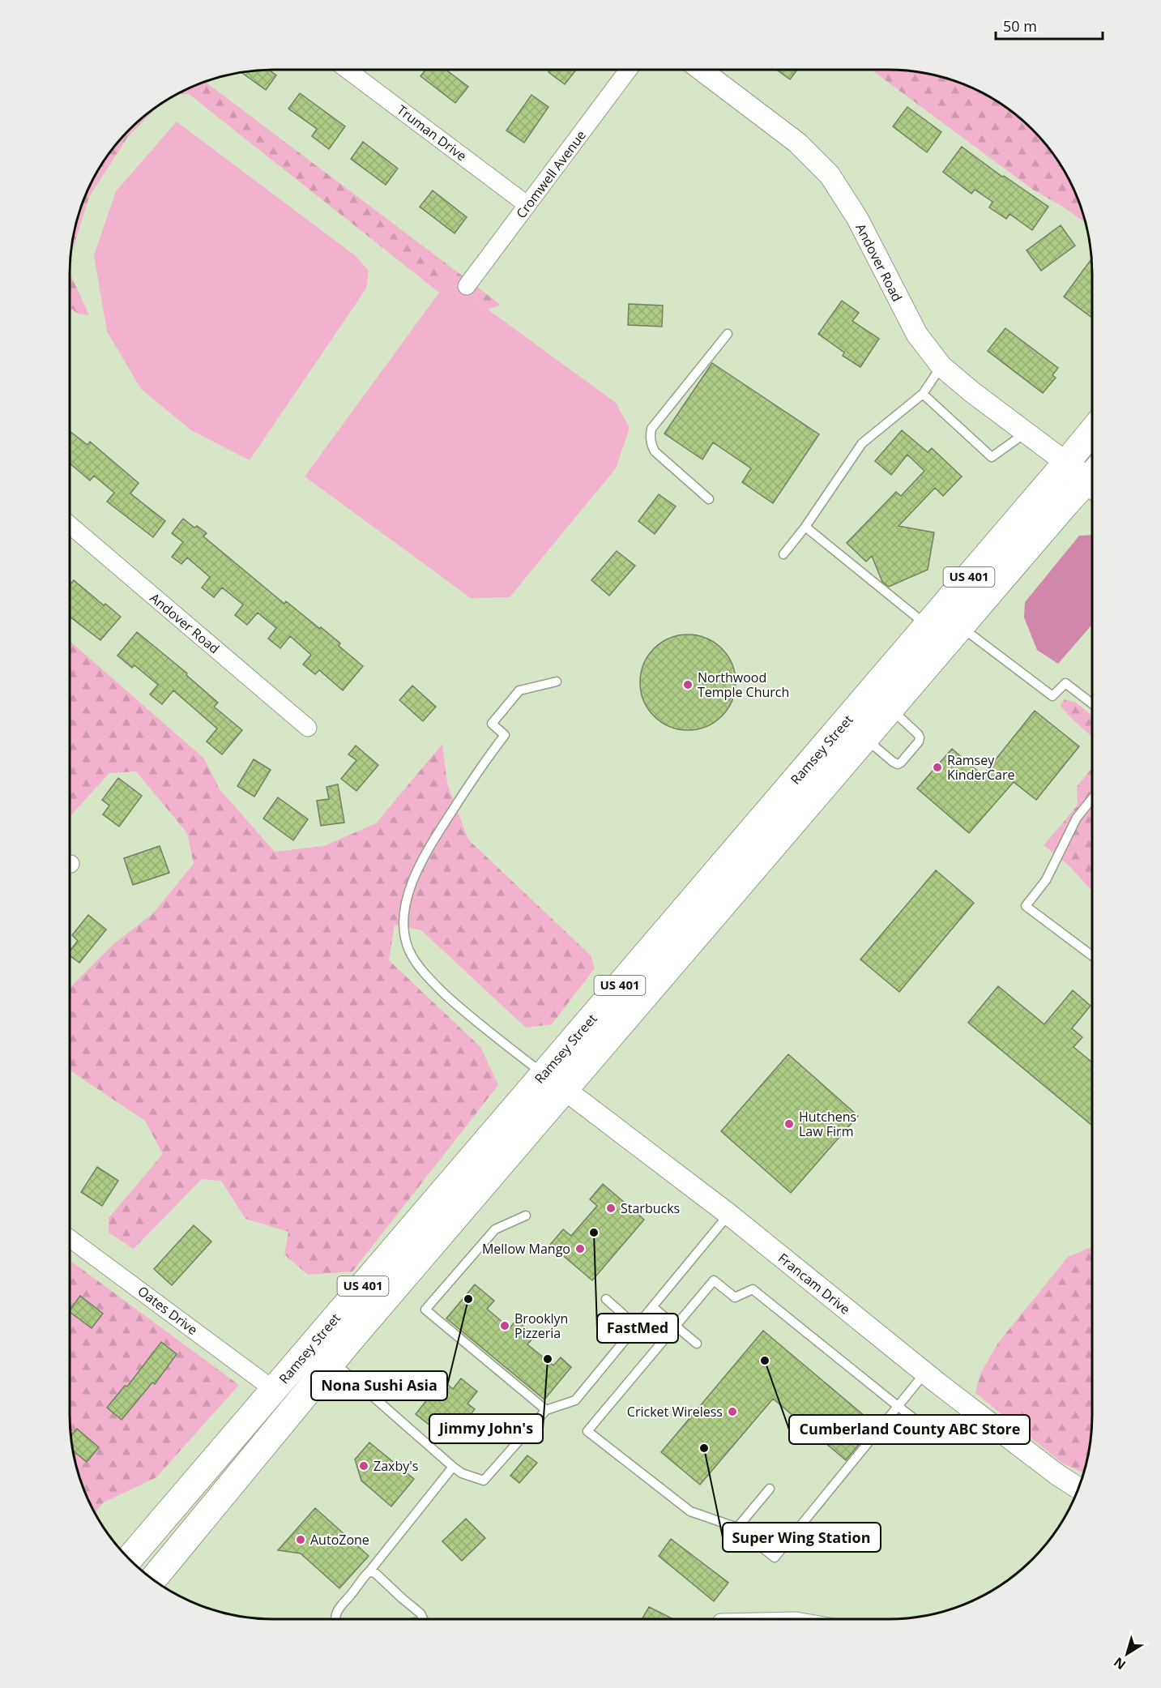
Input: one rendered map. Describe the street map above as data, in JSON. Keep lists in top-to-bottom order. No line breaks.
{"streets":{"main road":["US 401","Ramsey Street"],"street":["Truman Drive","Cromwell Avenue","Andover Road","Francam Drive","Oates Drive"]},"crossings":[["Truman Drive","Cromwell Avenue"],["Andover Road","Ramsey Street"],["Ramsey Street","Francam Drive"],["Ramsey Street","Oates Drive"]],"places":["Northwood Temple Church","Ramsey KinderCare","Hutchens Law Firm","Starbucks","FastMed","Mellow Mango","Nona Sushi Asia","Brooklyn Pizzeria","Jimmy John's","Cumberland County ABC Store","Cricket Wireless","Super Wing Station","Zaxby's","AutoZone"],"scale_bar":"50 m","north":"bottom left"}
